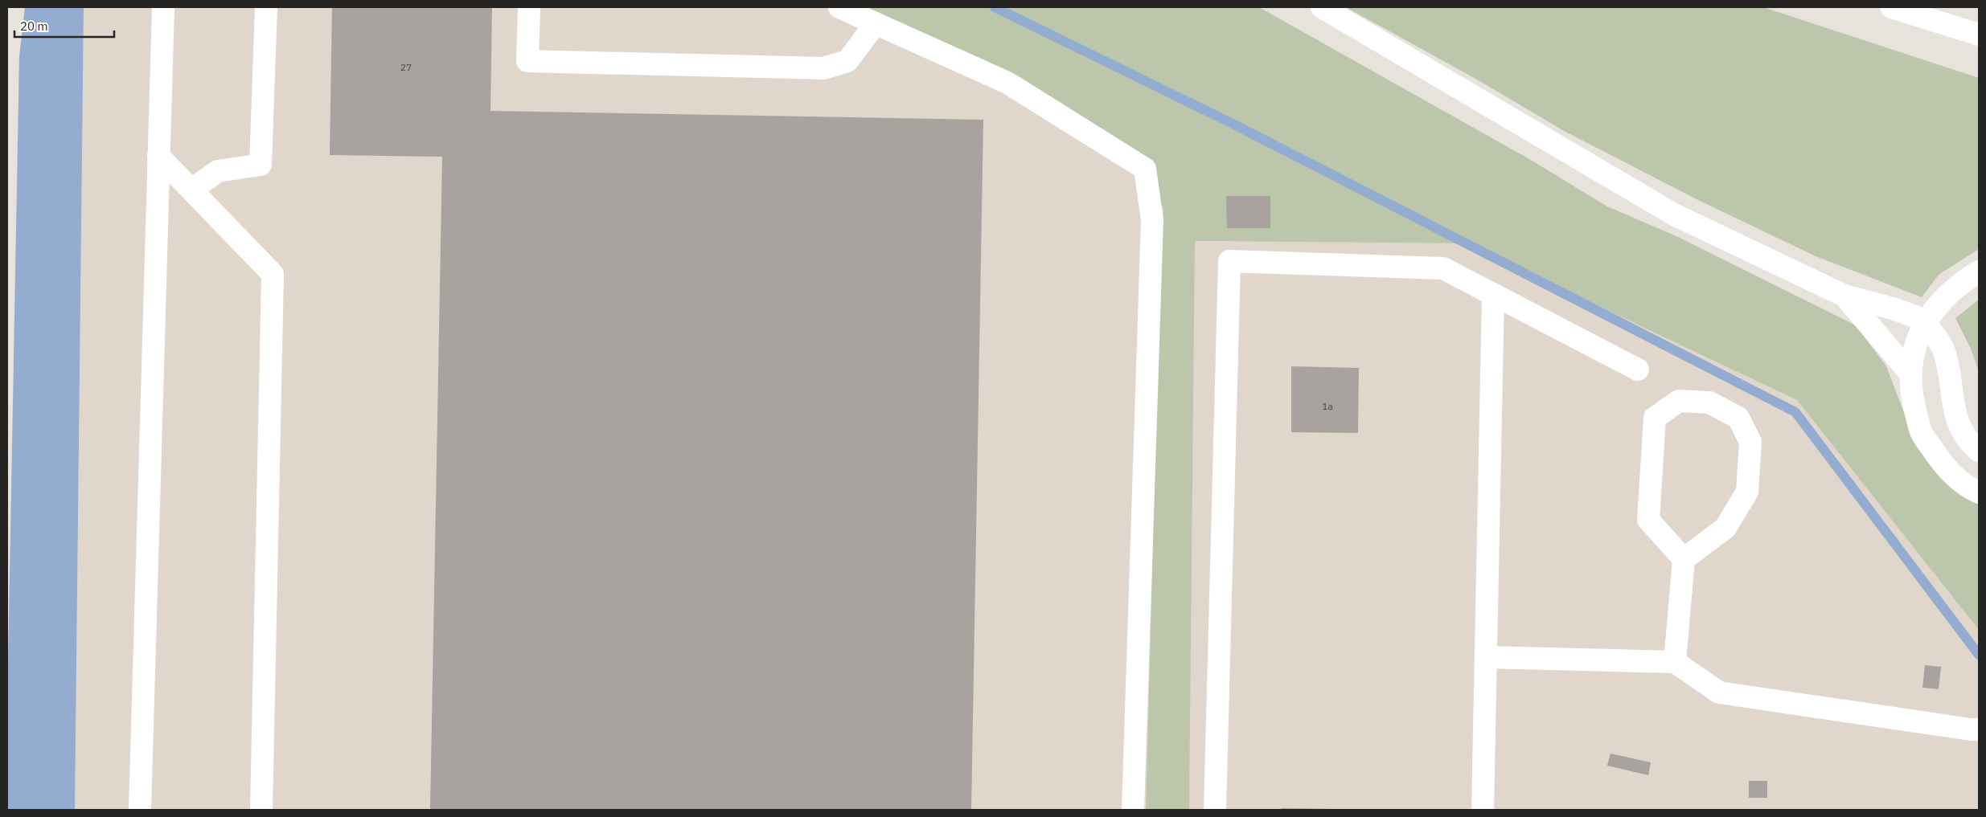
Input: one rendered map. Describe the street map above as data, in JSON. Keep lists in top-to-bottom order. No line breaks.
{"house_numbers":["27","1a"],"scale_bar":"20 m"}
